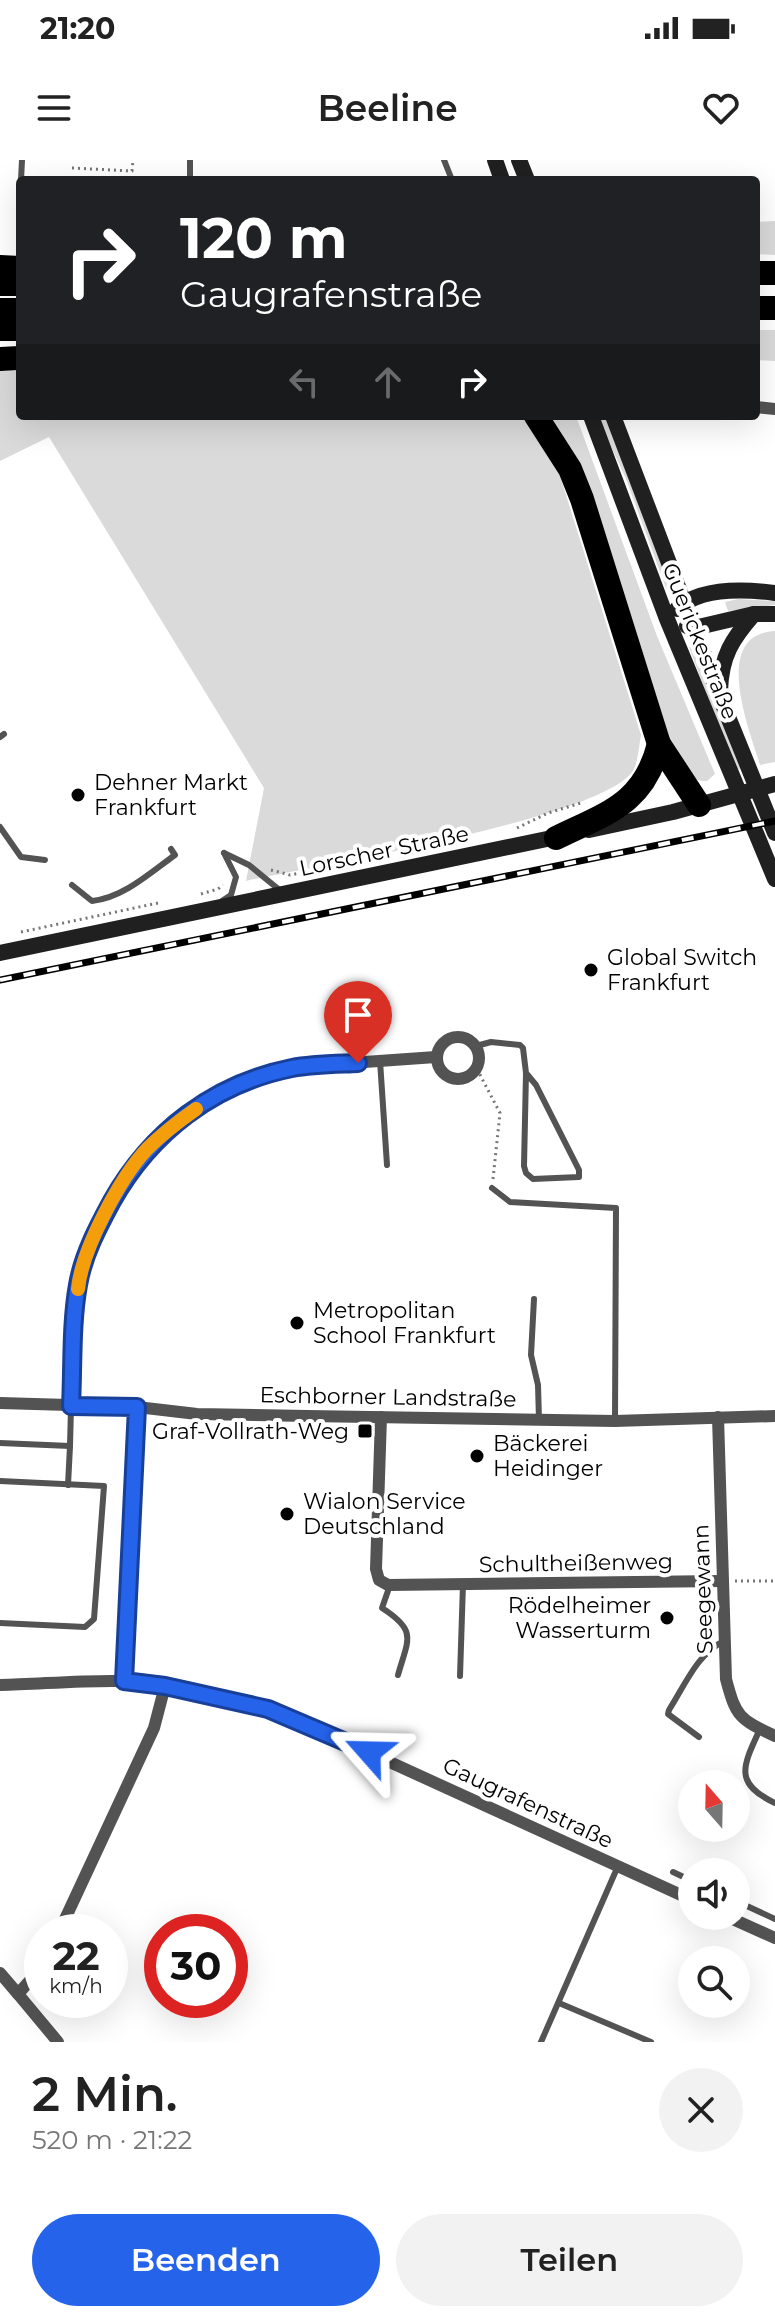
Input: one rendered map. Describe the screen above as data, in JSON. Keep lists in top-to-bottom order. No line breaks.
{"streets":{"main road":["Guerickestraße","Lorscher Straße"],"street":["Eschborner Landstraße","Schultheißenweg","Seegewann","Gaugrafenstraße"]},"crossings":[["Eschborner Landstraße","Seegewann"],["Schultheißenweg","Seegewann"]],"places":{"other":["Dehner Markt Frankfurt","Global Switch Frankfurt","Metropolitan School Frankfurt","Bäckerei Heidinger","Wialon Service Deutschland","Rödelheimer Wasserturm"],"transit":["Graf-Vollrath-Weg"]},"north":"top","page":{"status":"21:20","header":"Beeline","turn":["120 m","Gaugrafenstraße"],"speed":"22 km/h","limit":"30","heading":["2 Min.","520 m · 21:22"],"buttons":["Beenden","Teilen"]}}
